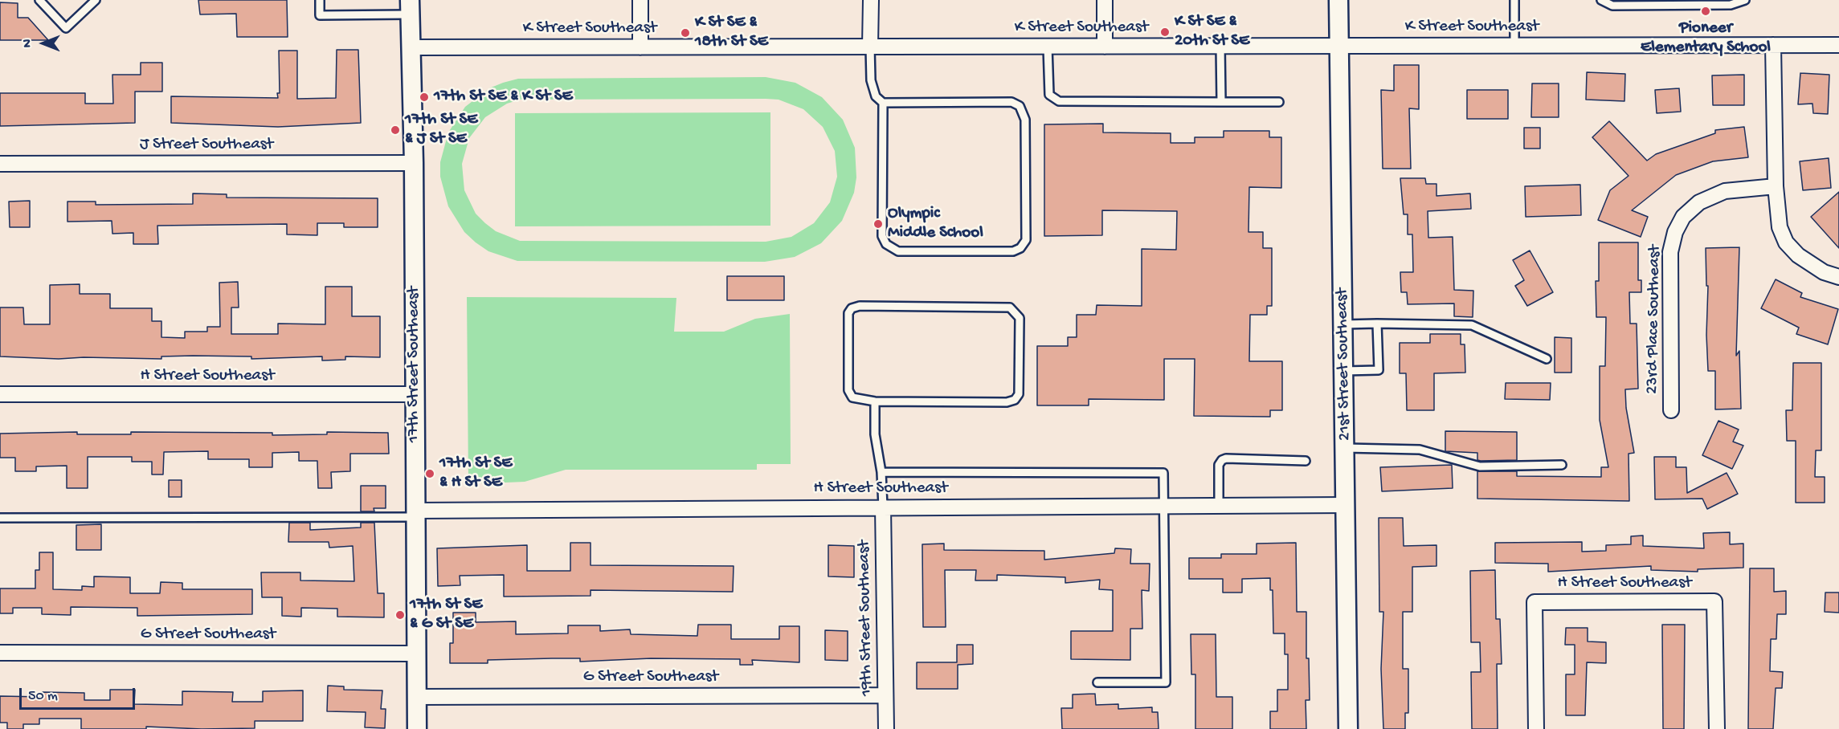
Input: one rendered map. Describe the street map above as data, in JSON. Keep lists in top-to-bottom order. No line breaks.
{"streets":{"street":["K Street Southeast","J Street Southeast","23rd Place Southeast","17th Street Southeast","21st Street Southeast","H Street Southeast","19th Street Southeast","G Street Southeast"]},"crossings":[["K Street Southeast","17th Street Southeast"],["K Street Southeast","21st Street Southeast"],["J Street Southeast","17th Street Southeast"],["17th Street Southeast","H Street Southeast"],["17th Street Southeast","G Street Southeast"],["21st Street Southeast","H Street Southeast"],["H Street Southeast","19th Street Southeast"],["19th Street Southeast","G Street Southeast"]],"places":["Pioneer Elementary School","K St SE & 20th St SE","K St SE & 18th St SE","17th St SE & K St SE","17th St SE & J St SE","Olympic Middle School","17th St SE & H St SE","17th St SE & G St SE"],"scale_bar":"50 m","north":"left"}
